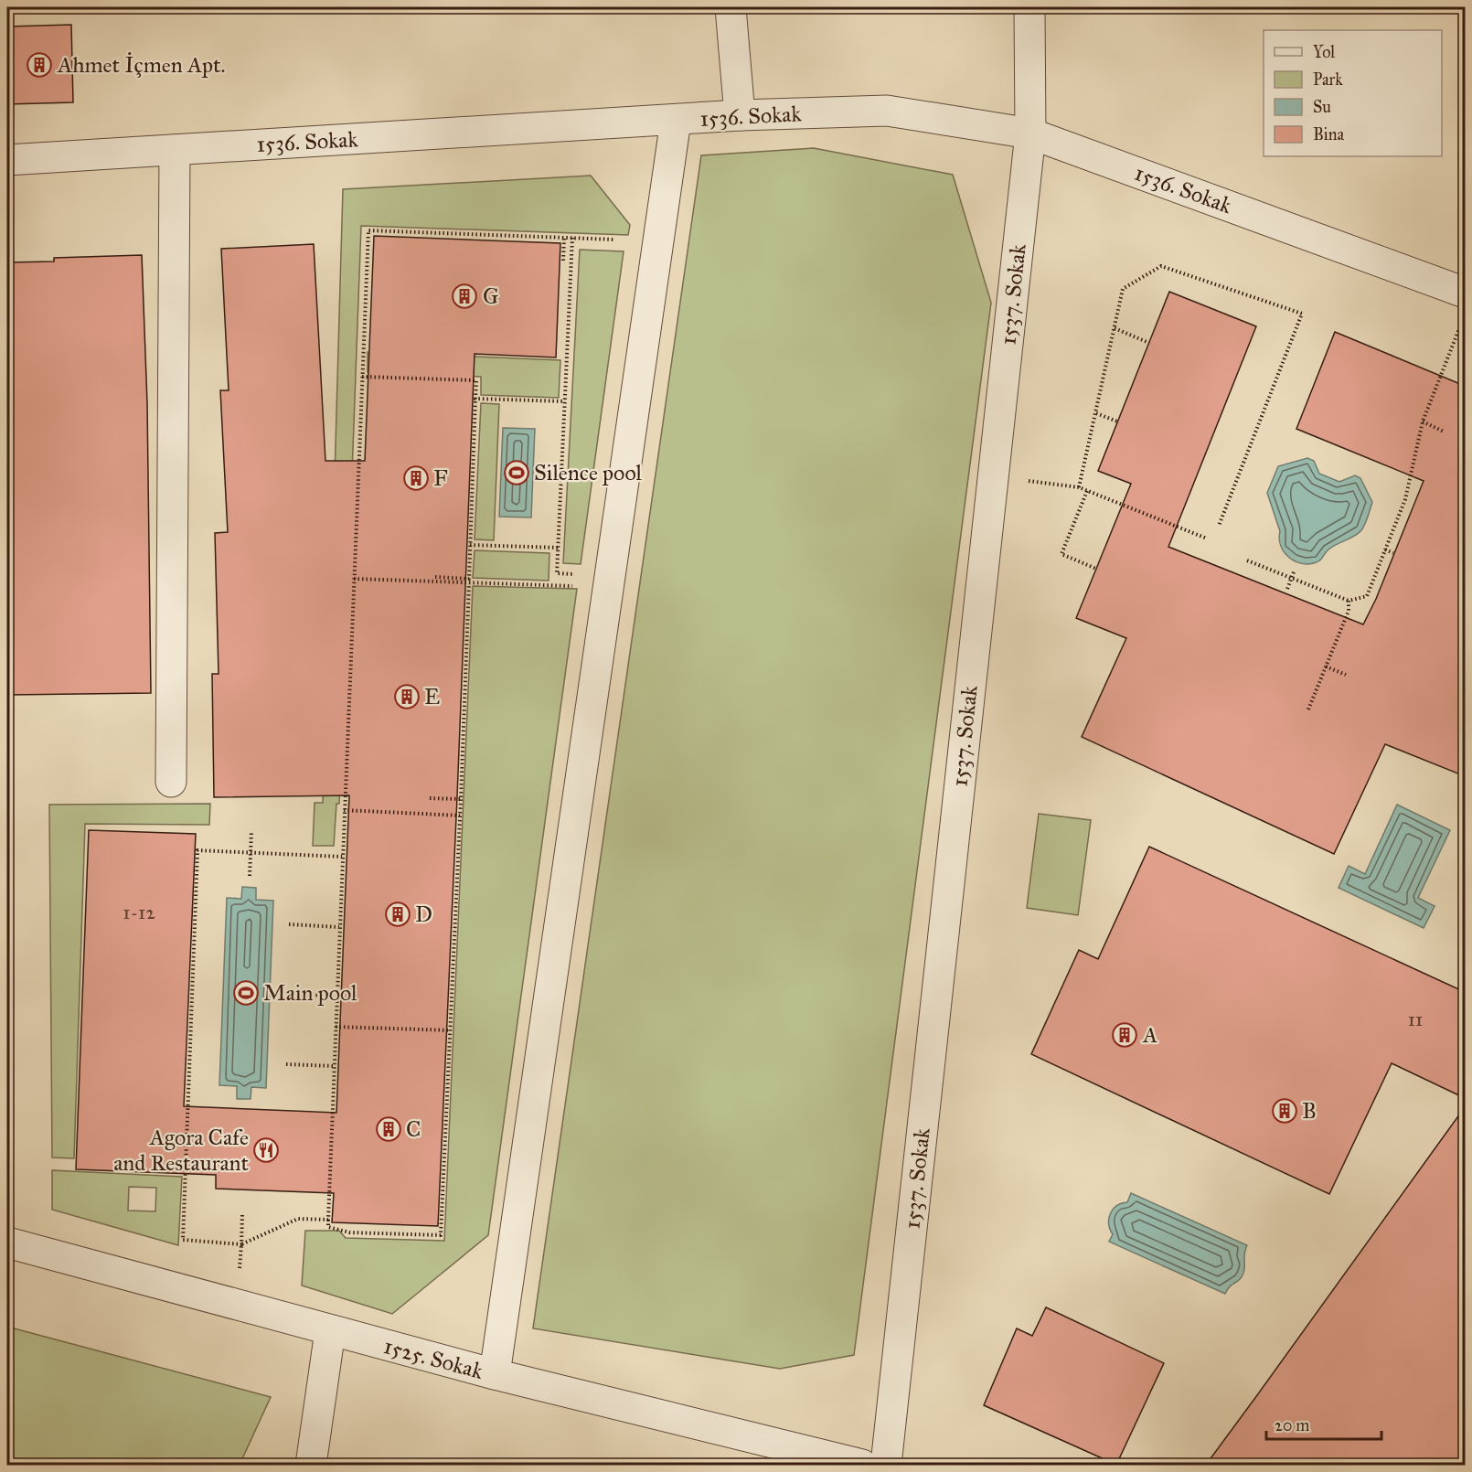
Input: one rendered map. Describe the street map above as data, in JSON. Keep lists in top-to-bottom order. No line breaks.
{"streets":{"street":["1536. Sokak","1537. Sokak","1525. Sokak"]},"crossings":[["1536. Sokak","1537. Sokak"]],"places":{"building":["Ahmet İçmen Apt.","G","F","E","D","A","B","C"],"sports":["Silence pool","Main pool"],"restaurant":["Agora Cafe and Restaurant"]},"house_numbers":["1-12","11"],"legend":["Yol","Park","Su","Bina"],"scale_bar":"20 m"}
